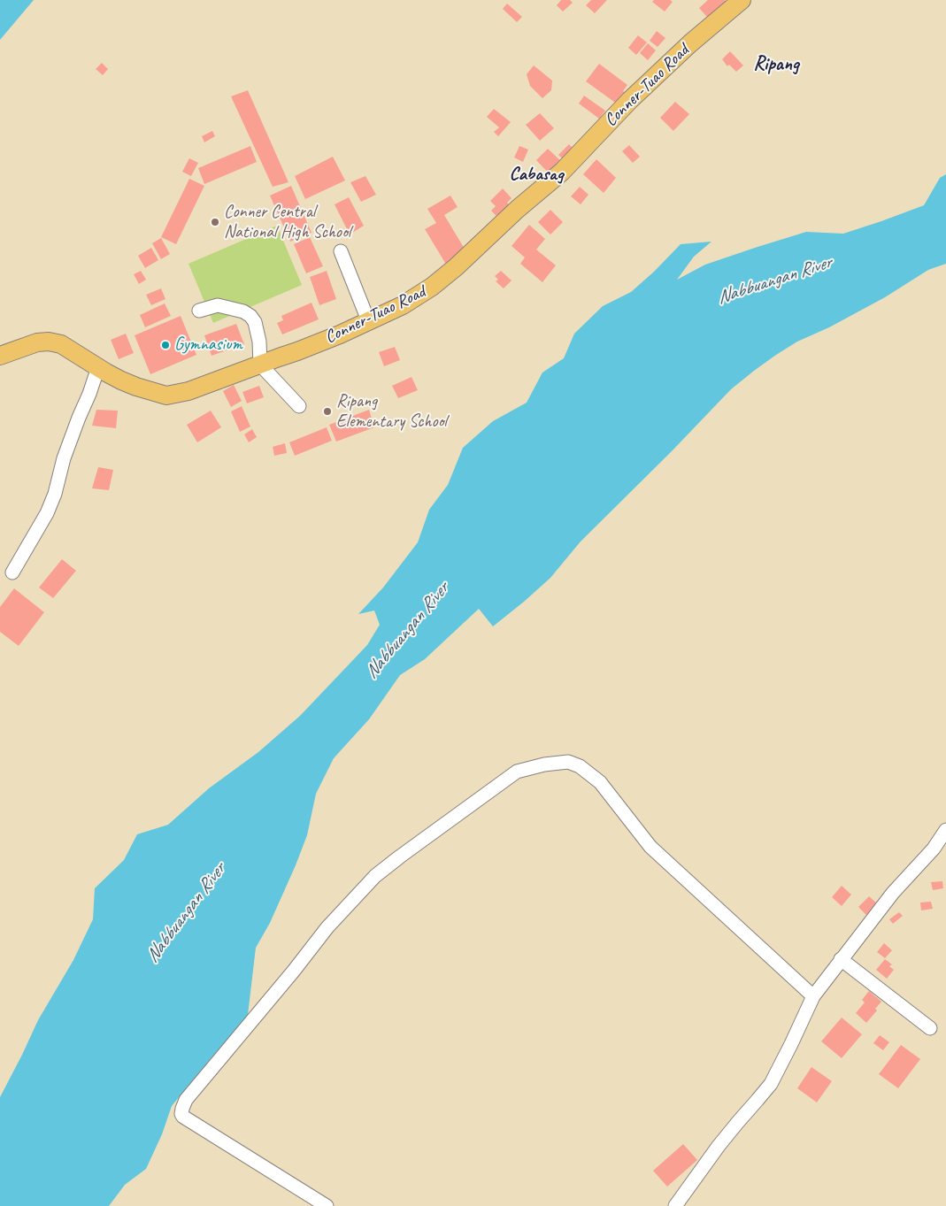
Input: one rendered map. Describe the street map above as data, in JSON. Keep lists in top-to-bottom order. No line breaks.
{"streets":{"main road":["Conner-Tuao Road"]},"districts":["Ripang","Cabasag"],"water":["Nabbuangan River"],"places":["Conner Central National High School","Gymnasium","Ripang Elementary School"]}
